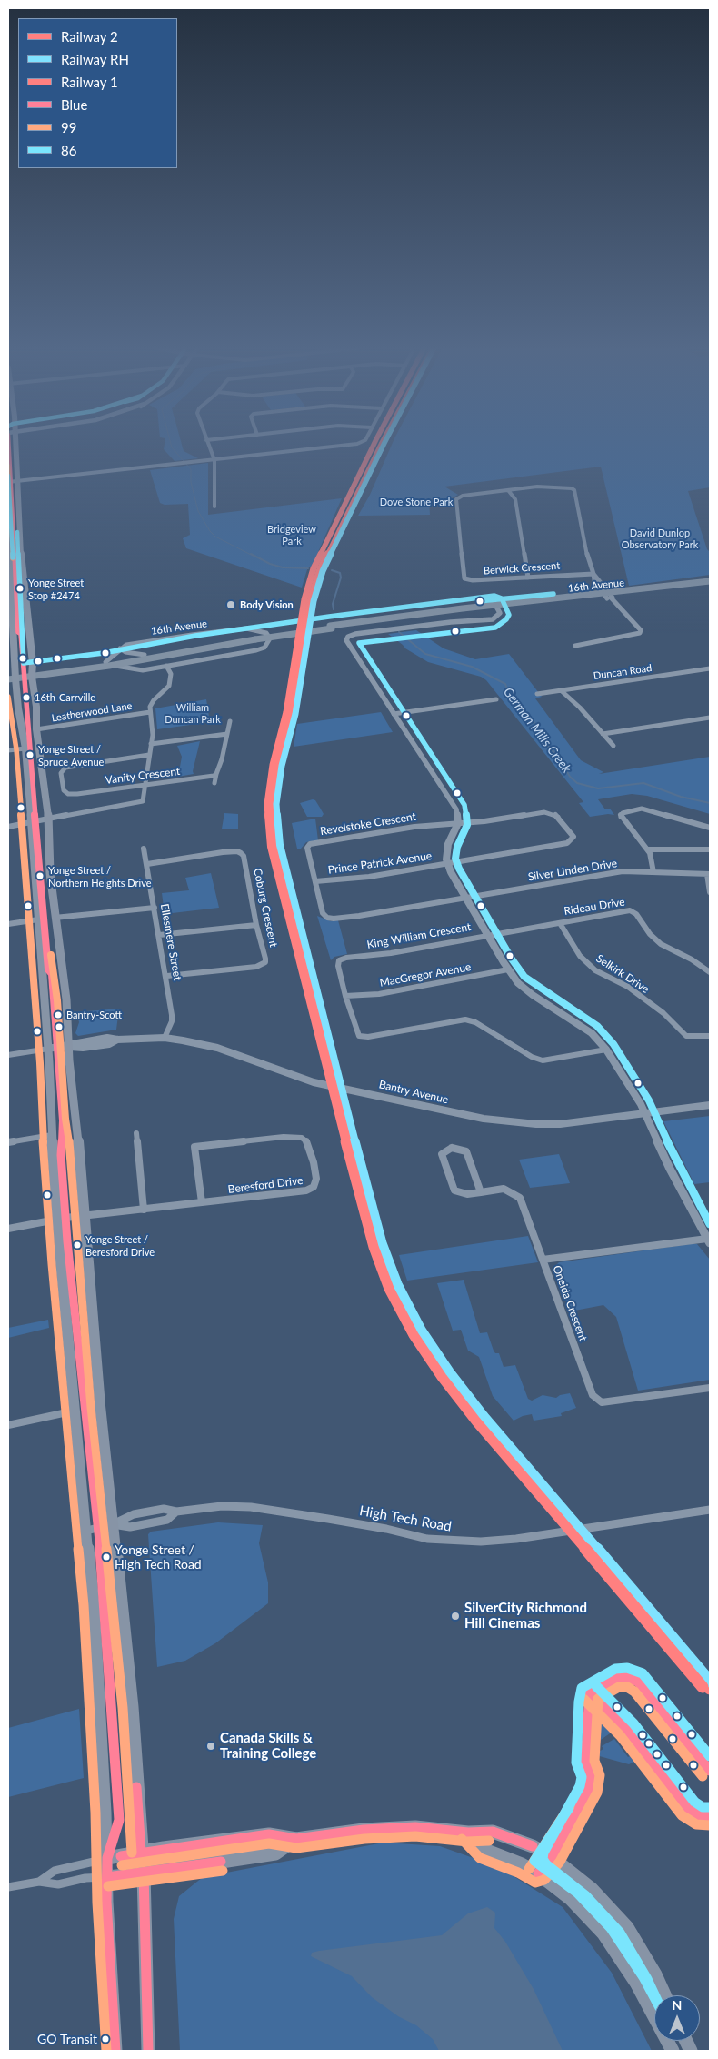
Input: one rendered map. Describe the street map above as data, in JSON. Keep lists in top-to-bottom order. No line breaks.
{"streets":{"main road":["16th Avenue"],"street":["Berwick Crescent","Duncan Road","Leatherwood Lane","Vanity Crescent","Revelstoke Crescent","Prince Patrick Avenue","Silver Linden Drive","Rideau Drive","Coburg Crescent","King William Crescent","Ellesmere Street","Selkirk Drive","MacGregor Avenue","Bantry Avenue","Beresford Drive","Oneida Crescent","High Tech Road"]},"crossings":[["Berwick Crescent","16th Avenue"],["Revelstoke Crescent","Prince Patrick Avenue"],["Revelstoke Crescent","Silver Linden Drive"],["Rideau Drive","King William Crescent"],["Rideau Drive","Selkirk Drive"],["Coburg Crescent","Ellesmere Street"],["King William Crescent","MacGregor Avenue"],["Ellesmere Street","Bantry Avenue"]],"water":["German Mills Creek"],"parks":["Dove Stone Park","Bridgeview Park","David Dunlop Observatory Park","William Duncan Park"],"places":["Yonge Street Stop #2474","Body Vision","16th-Carrville","Yonge Street / Spruce Avenue","Yonge Street / Northern Heights Drive","Bantry-Scott","Yonge Street / Beresford Drive","Yonge Street / High Tech Road","SilverCity Richmond Hill Cinemas","Canada Skills & Training College","GO Transit"],"lines":["rail line 2","rail line RH","rail line 1","transit line Blue","transit line 99","transit line 86"],"legend":["Railway 2","Railway RH","Railway 1","Blue","99","86"],"north":"top"}
